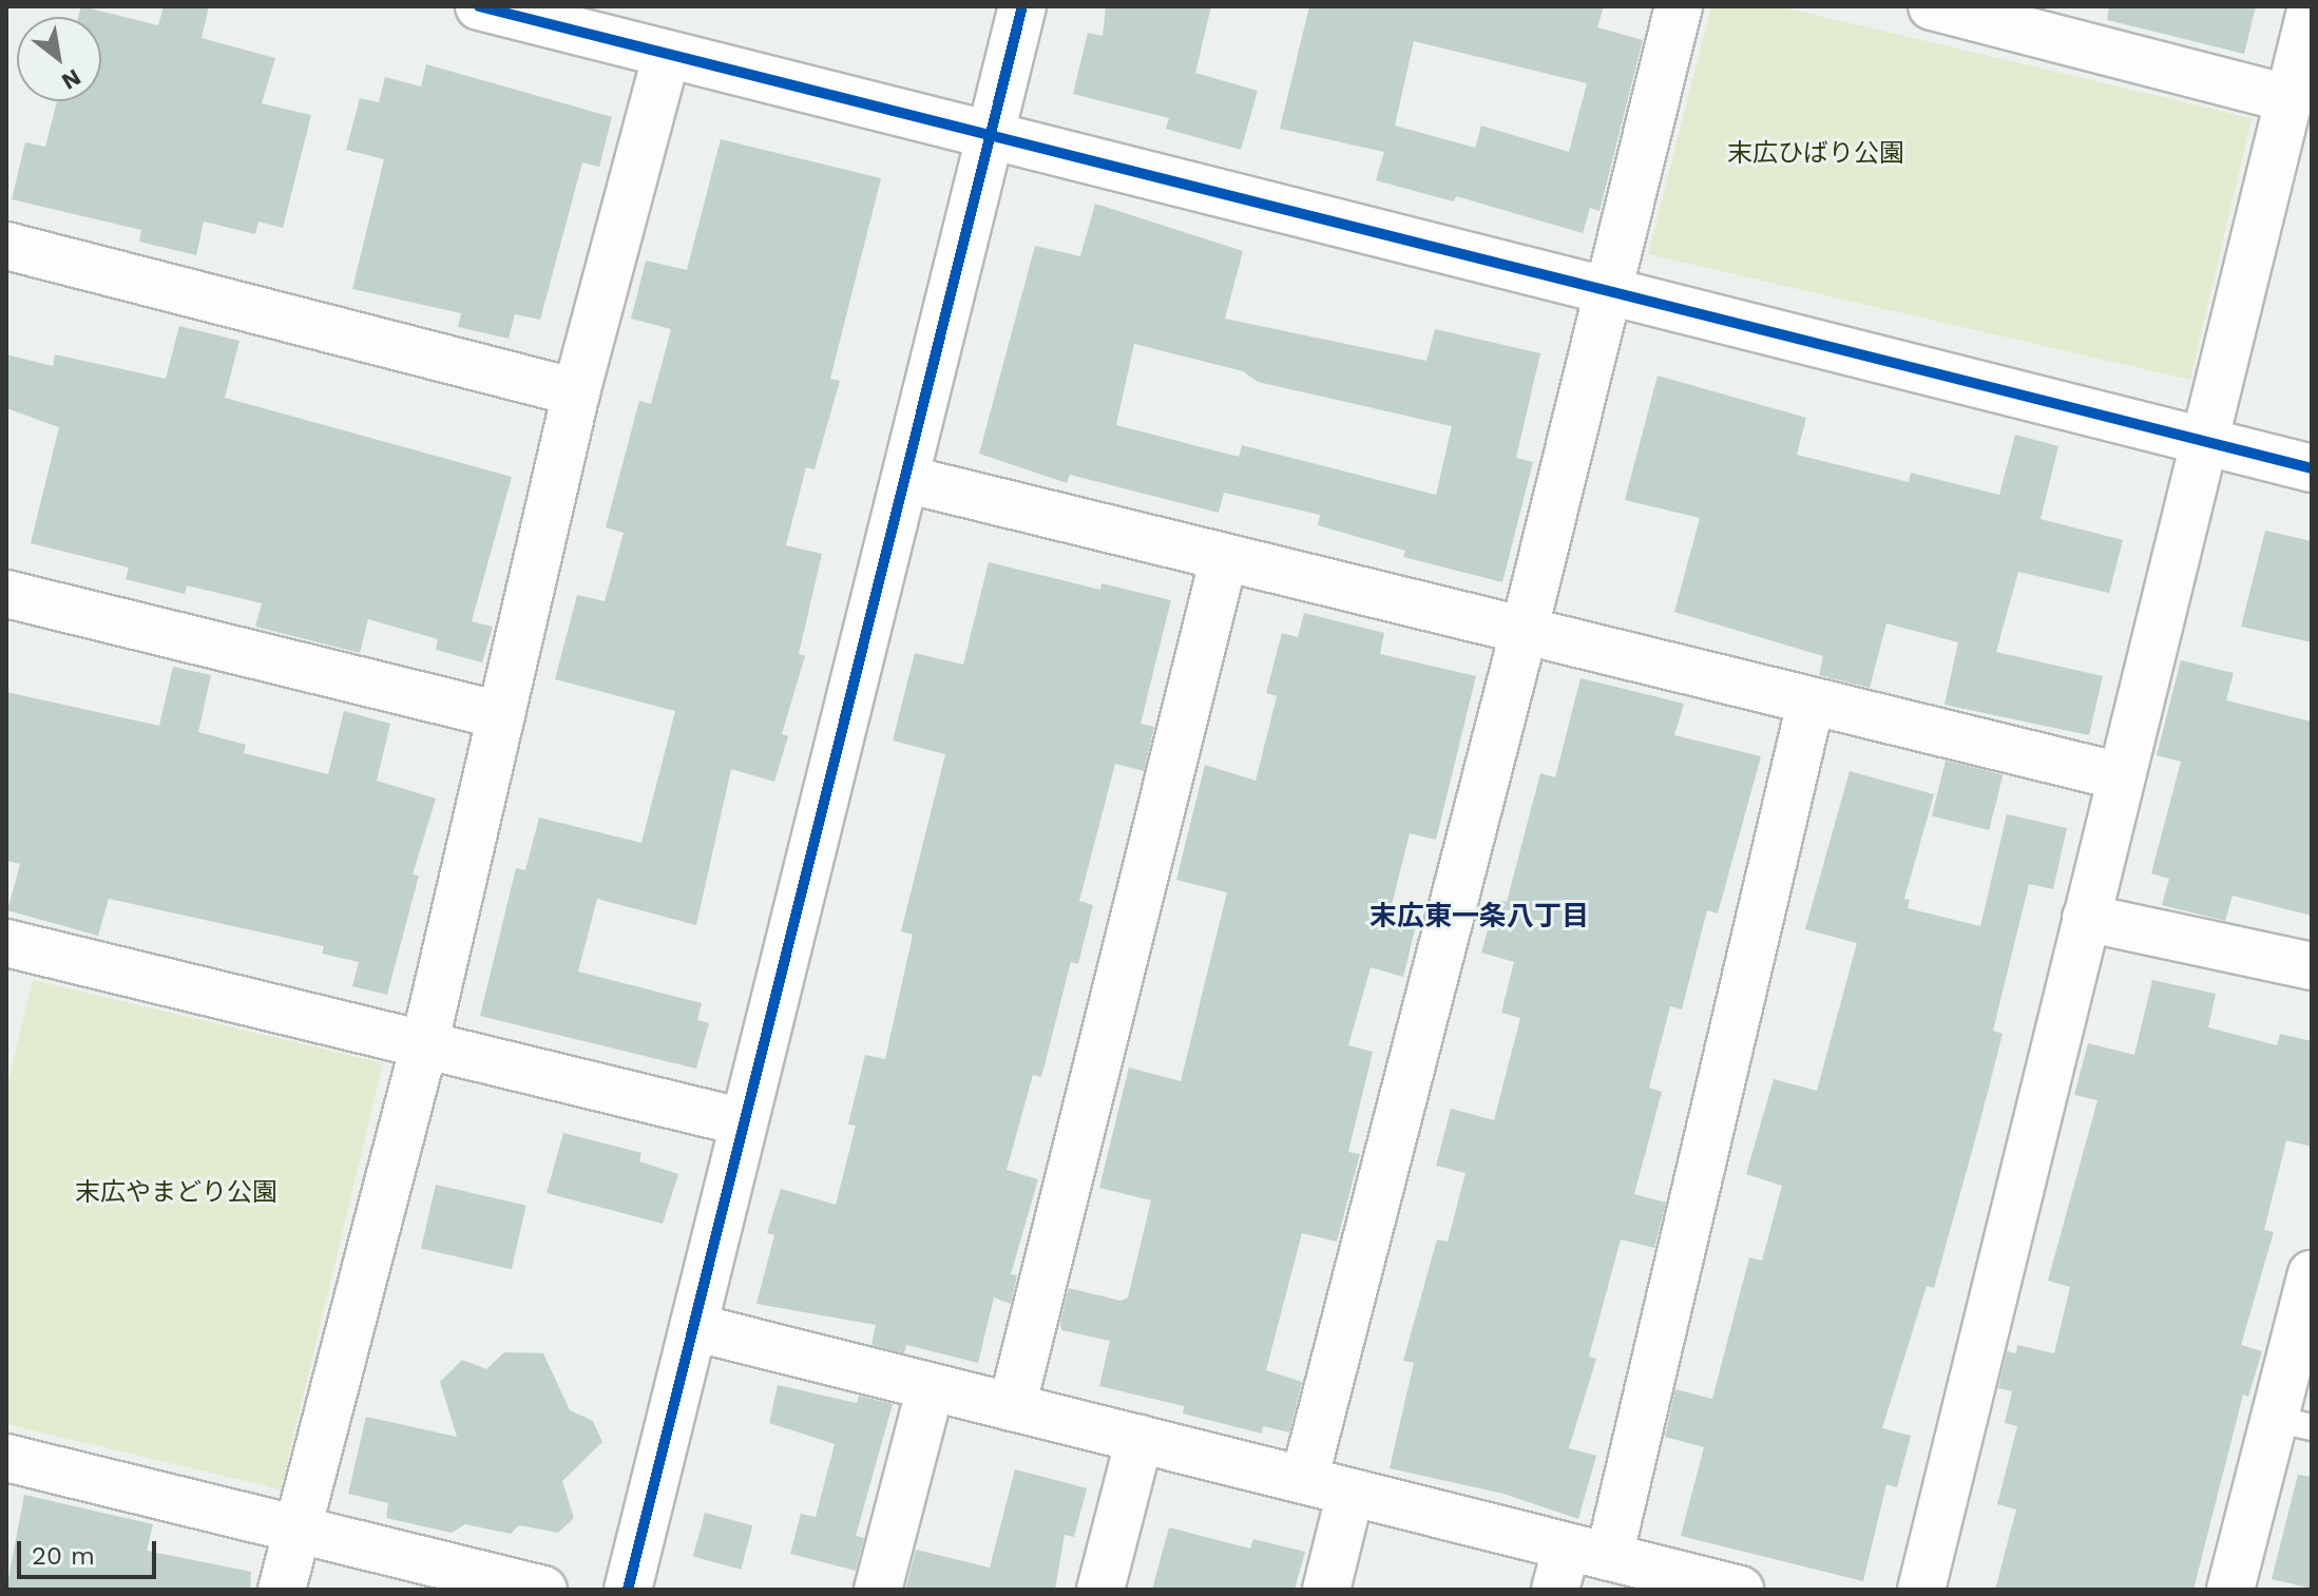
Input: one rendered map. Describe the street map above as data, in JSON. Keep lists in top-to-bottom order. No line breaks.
{"districts":["末広東一条八丁目"],"parks":["末広ひばり公園","末広やまどり公園"],"scale_bar":"20 m","north":"bottom right"}
